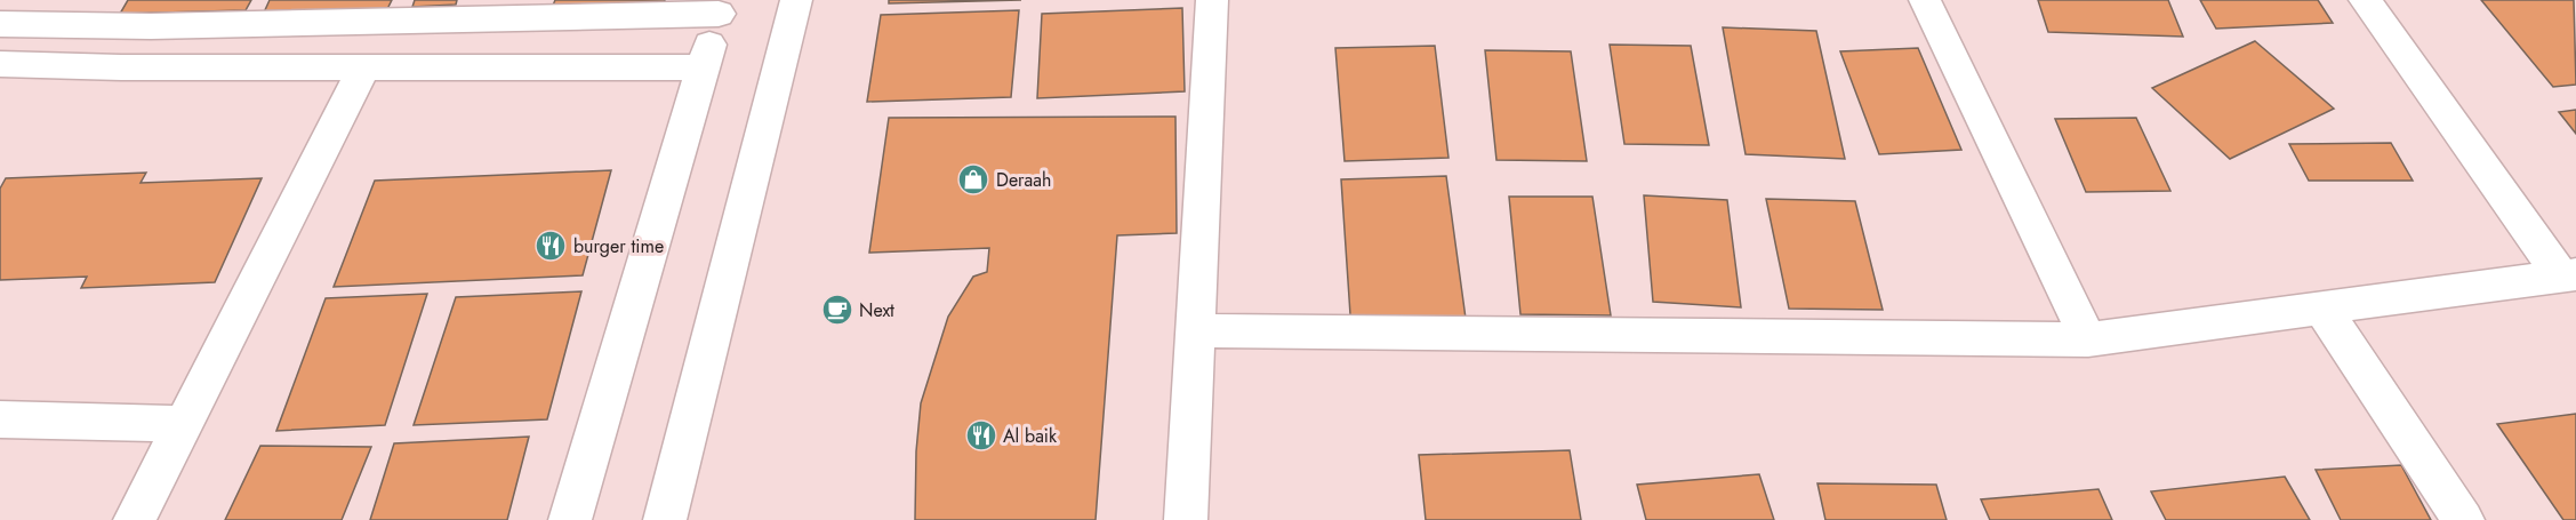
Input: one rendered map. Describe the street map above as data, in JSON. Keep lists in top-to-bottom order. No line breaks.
{"places":{"shop":["Deraah"],"restaurant":["burger time","Al baik"],"cafe":["Next"]}}
